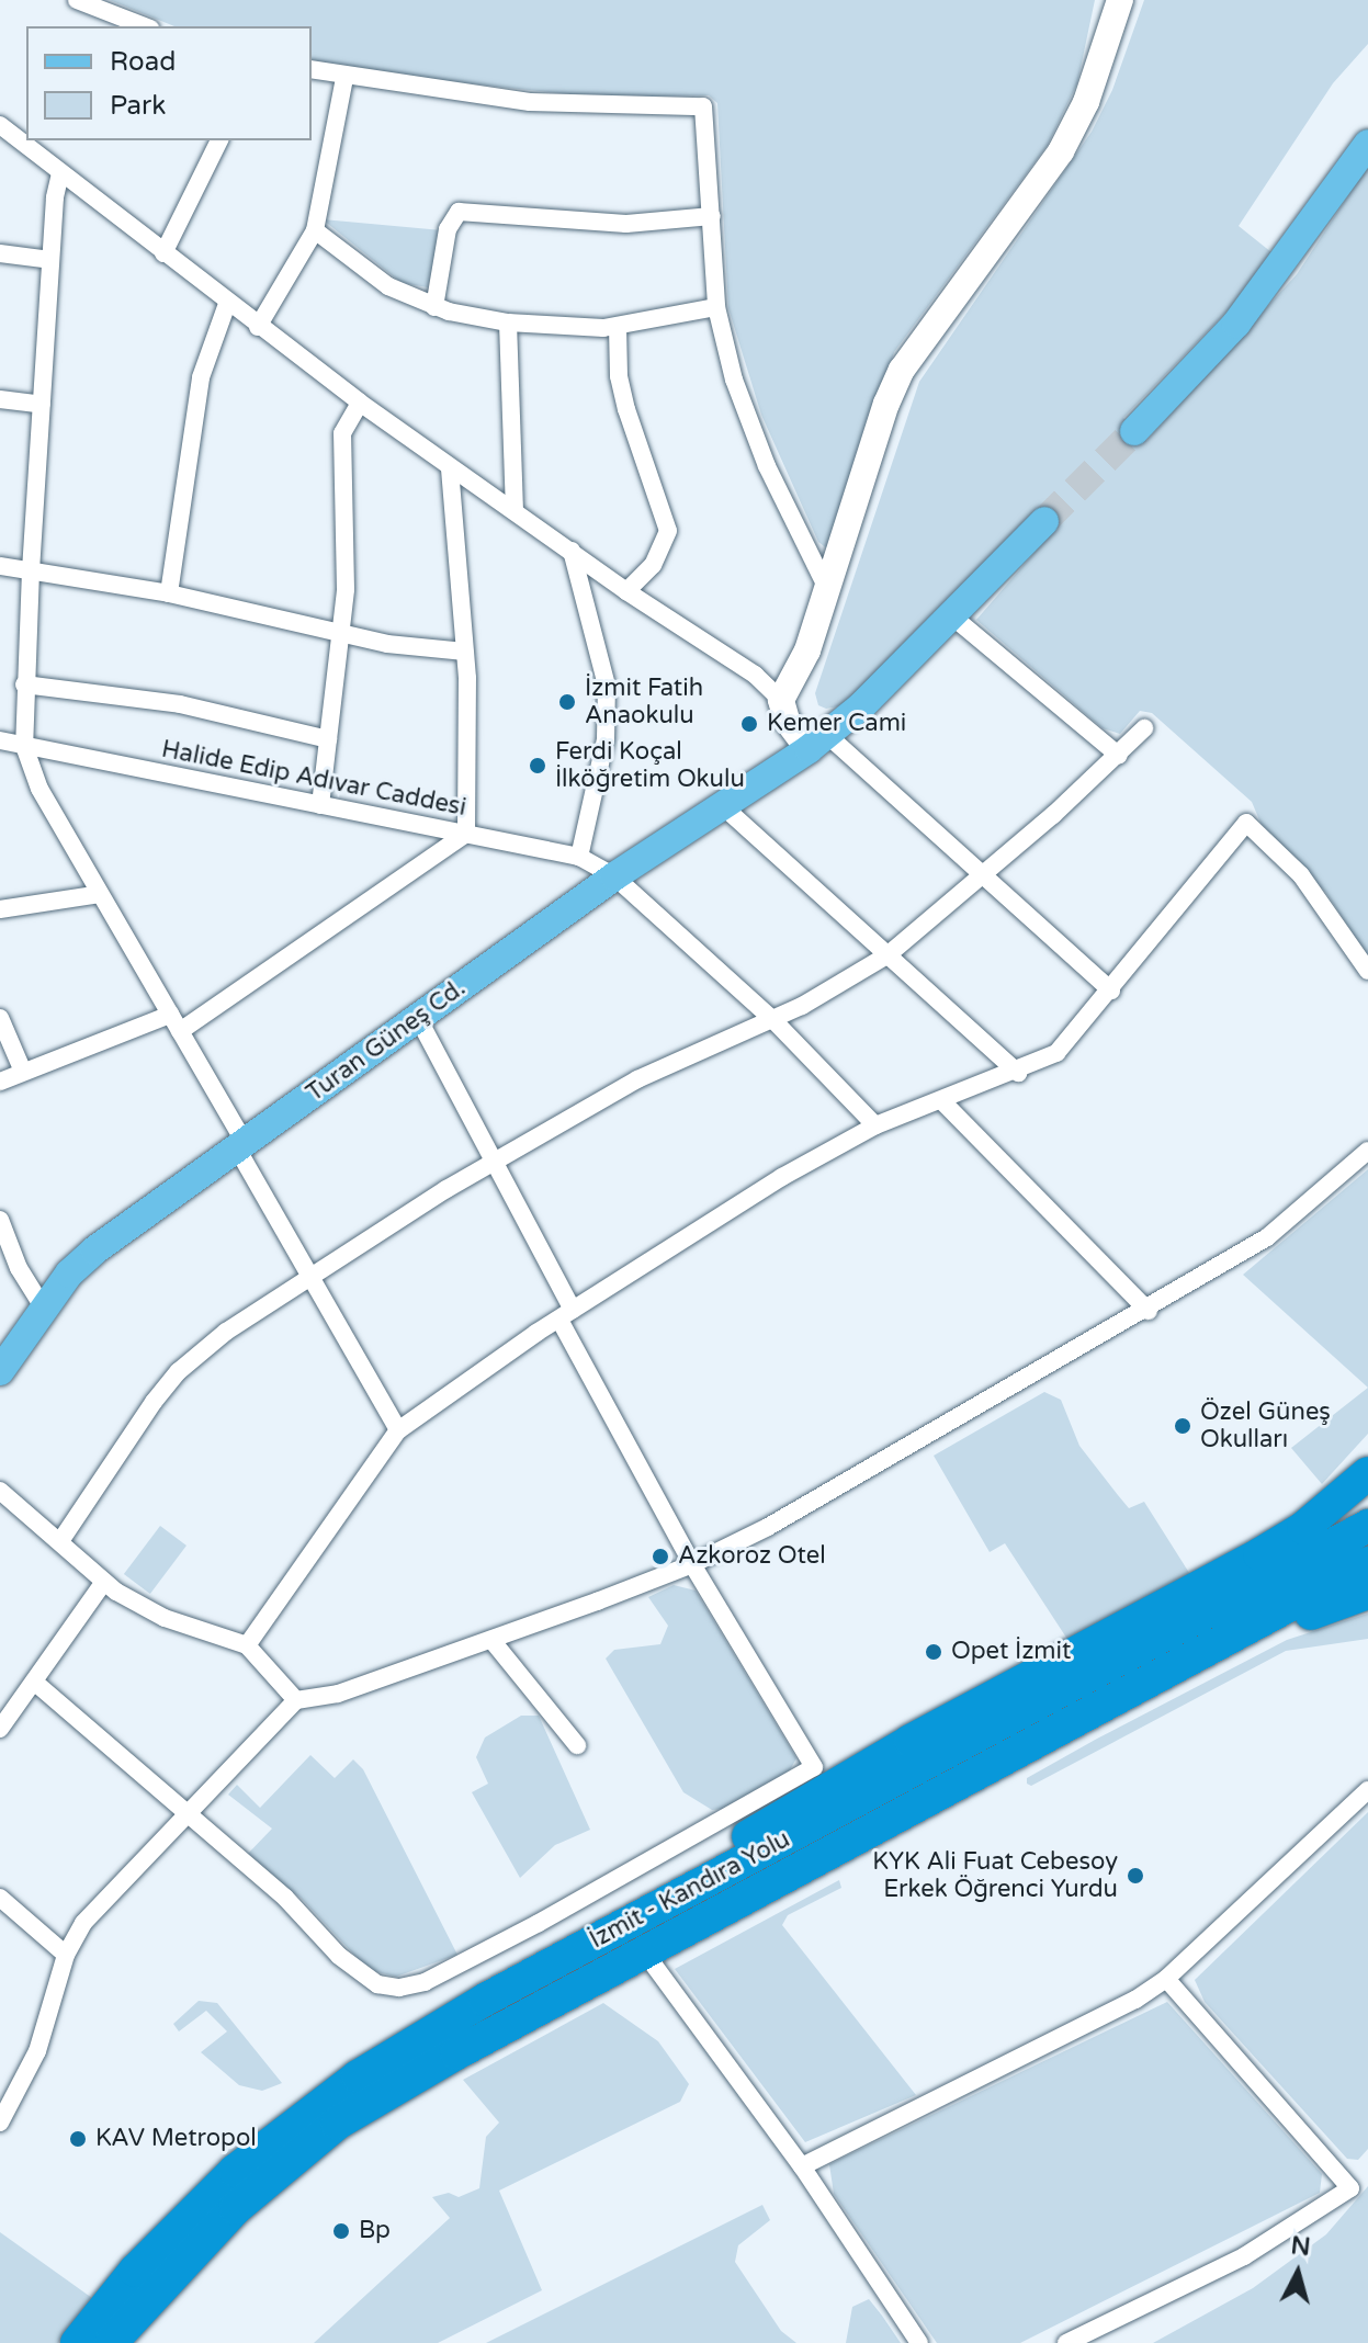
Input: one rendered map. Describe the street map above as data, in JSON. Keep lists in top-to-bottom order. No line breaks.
{"streets":{"highway":["İzmit - Kandıra Yolu"],"main road":["Turan Güneş Cd."],"street":["Halide Edip Adıvar Caddesi"]},"crossings":[["Halide Edip Adıvar Caddesi","Turan Güneş Cd."]],"places":["İzmit Fatih Anaokulu","Kemer Cami","Ferdi Koçal İlköğretim Okulu","Özel Güneş Okulları","Azkoroz Otel","Opet İzmit","KYK Ali Fuat Cebesoy Erkek Öğrenci Yurdu","KAV Metropol","Bp"],"legend":["Road","Park"],"north":"top"}
